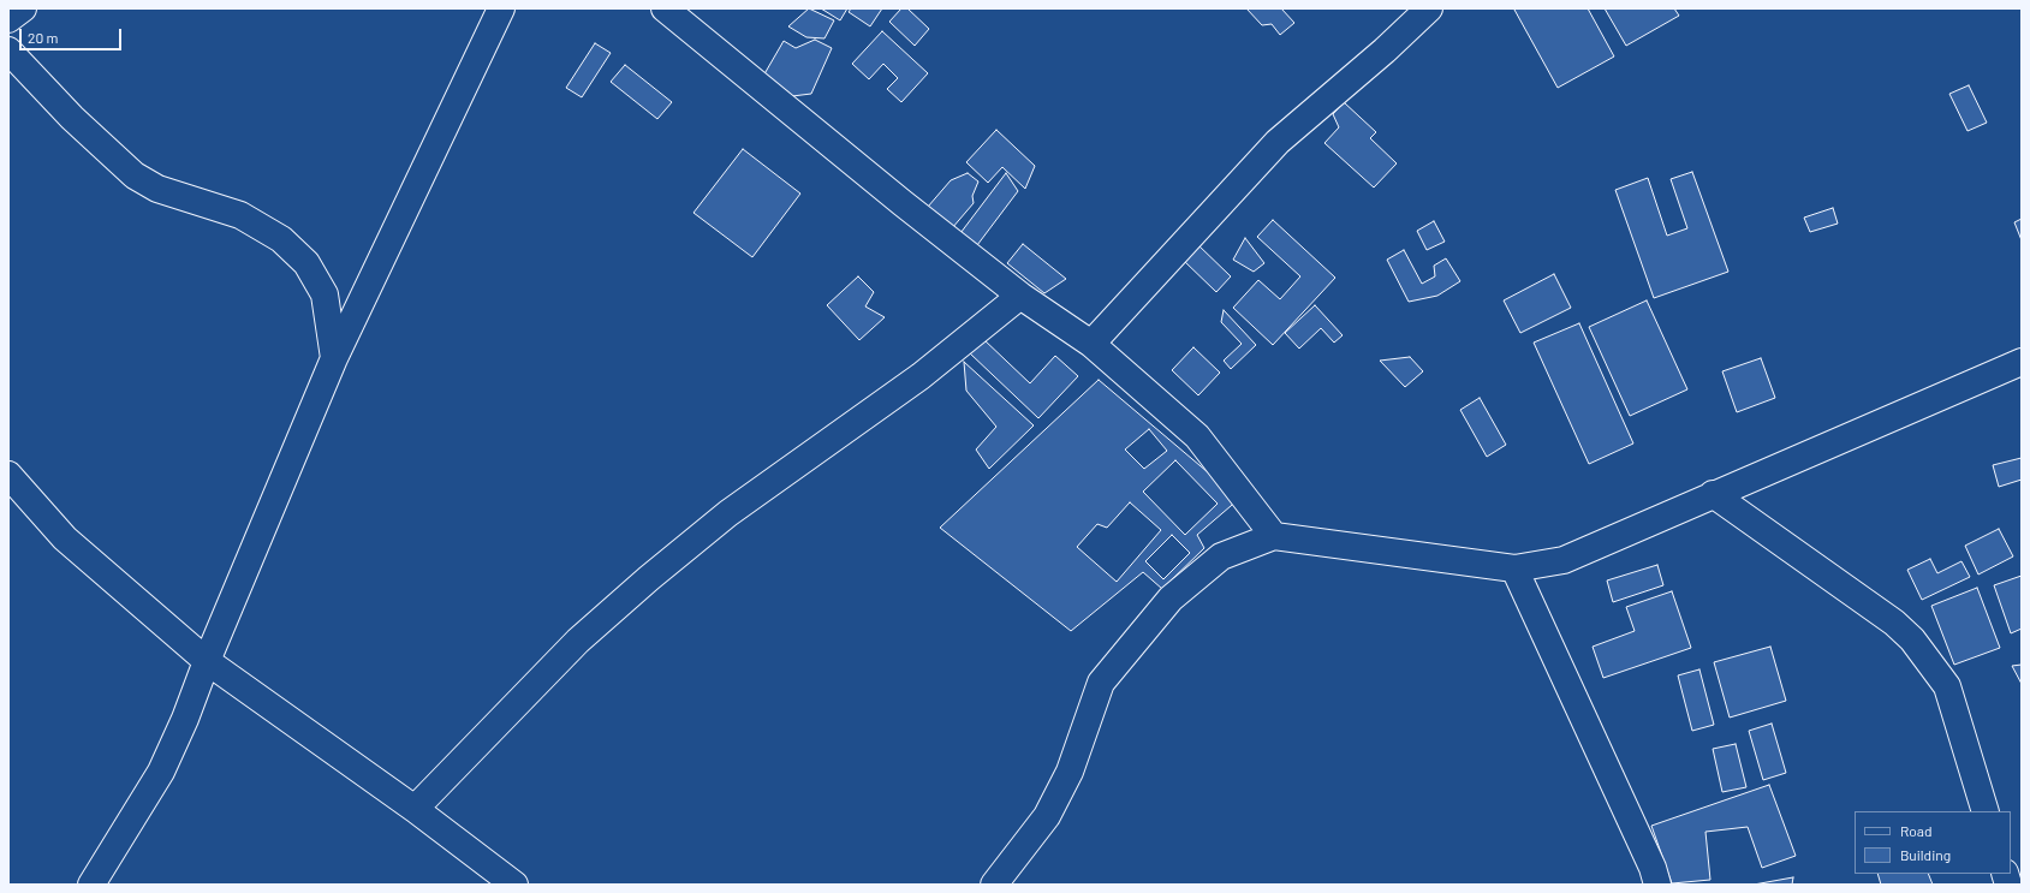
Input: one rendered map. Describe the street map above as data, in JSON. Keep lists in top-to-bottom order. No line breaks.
{"legend":["Road","Building"],"scale_bar":"20 m"}
